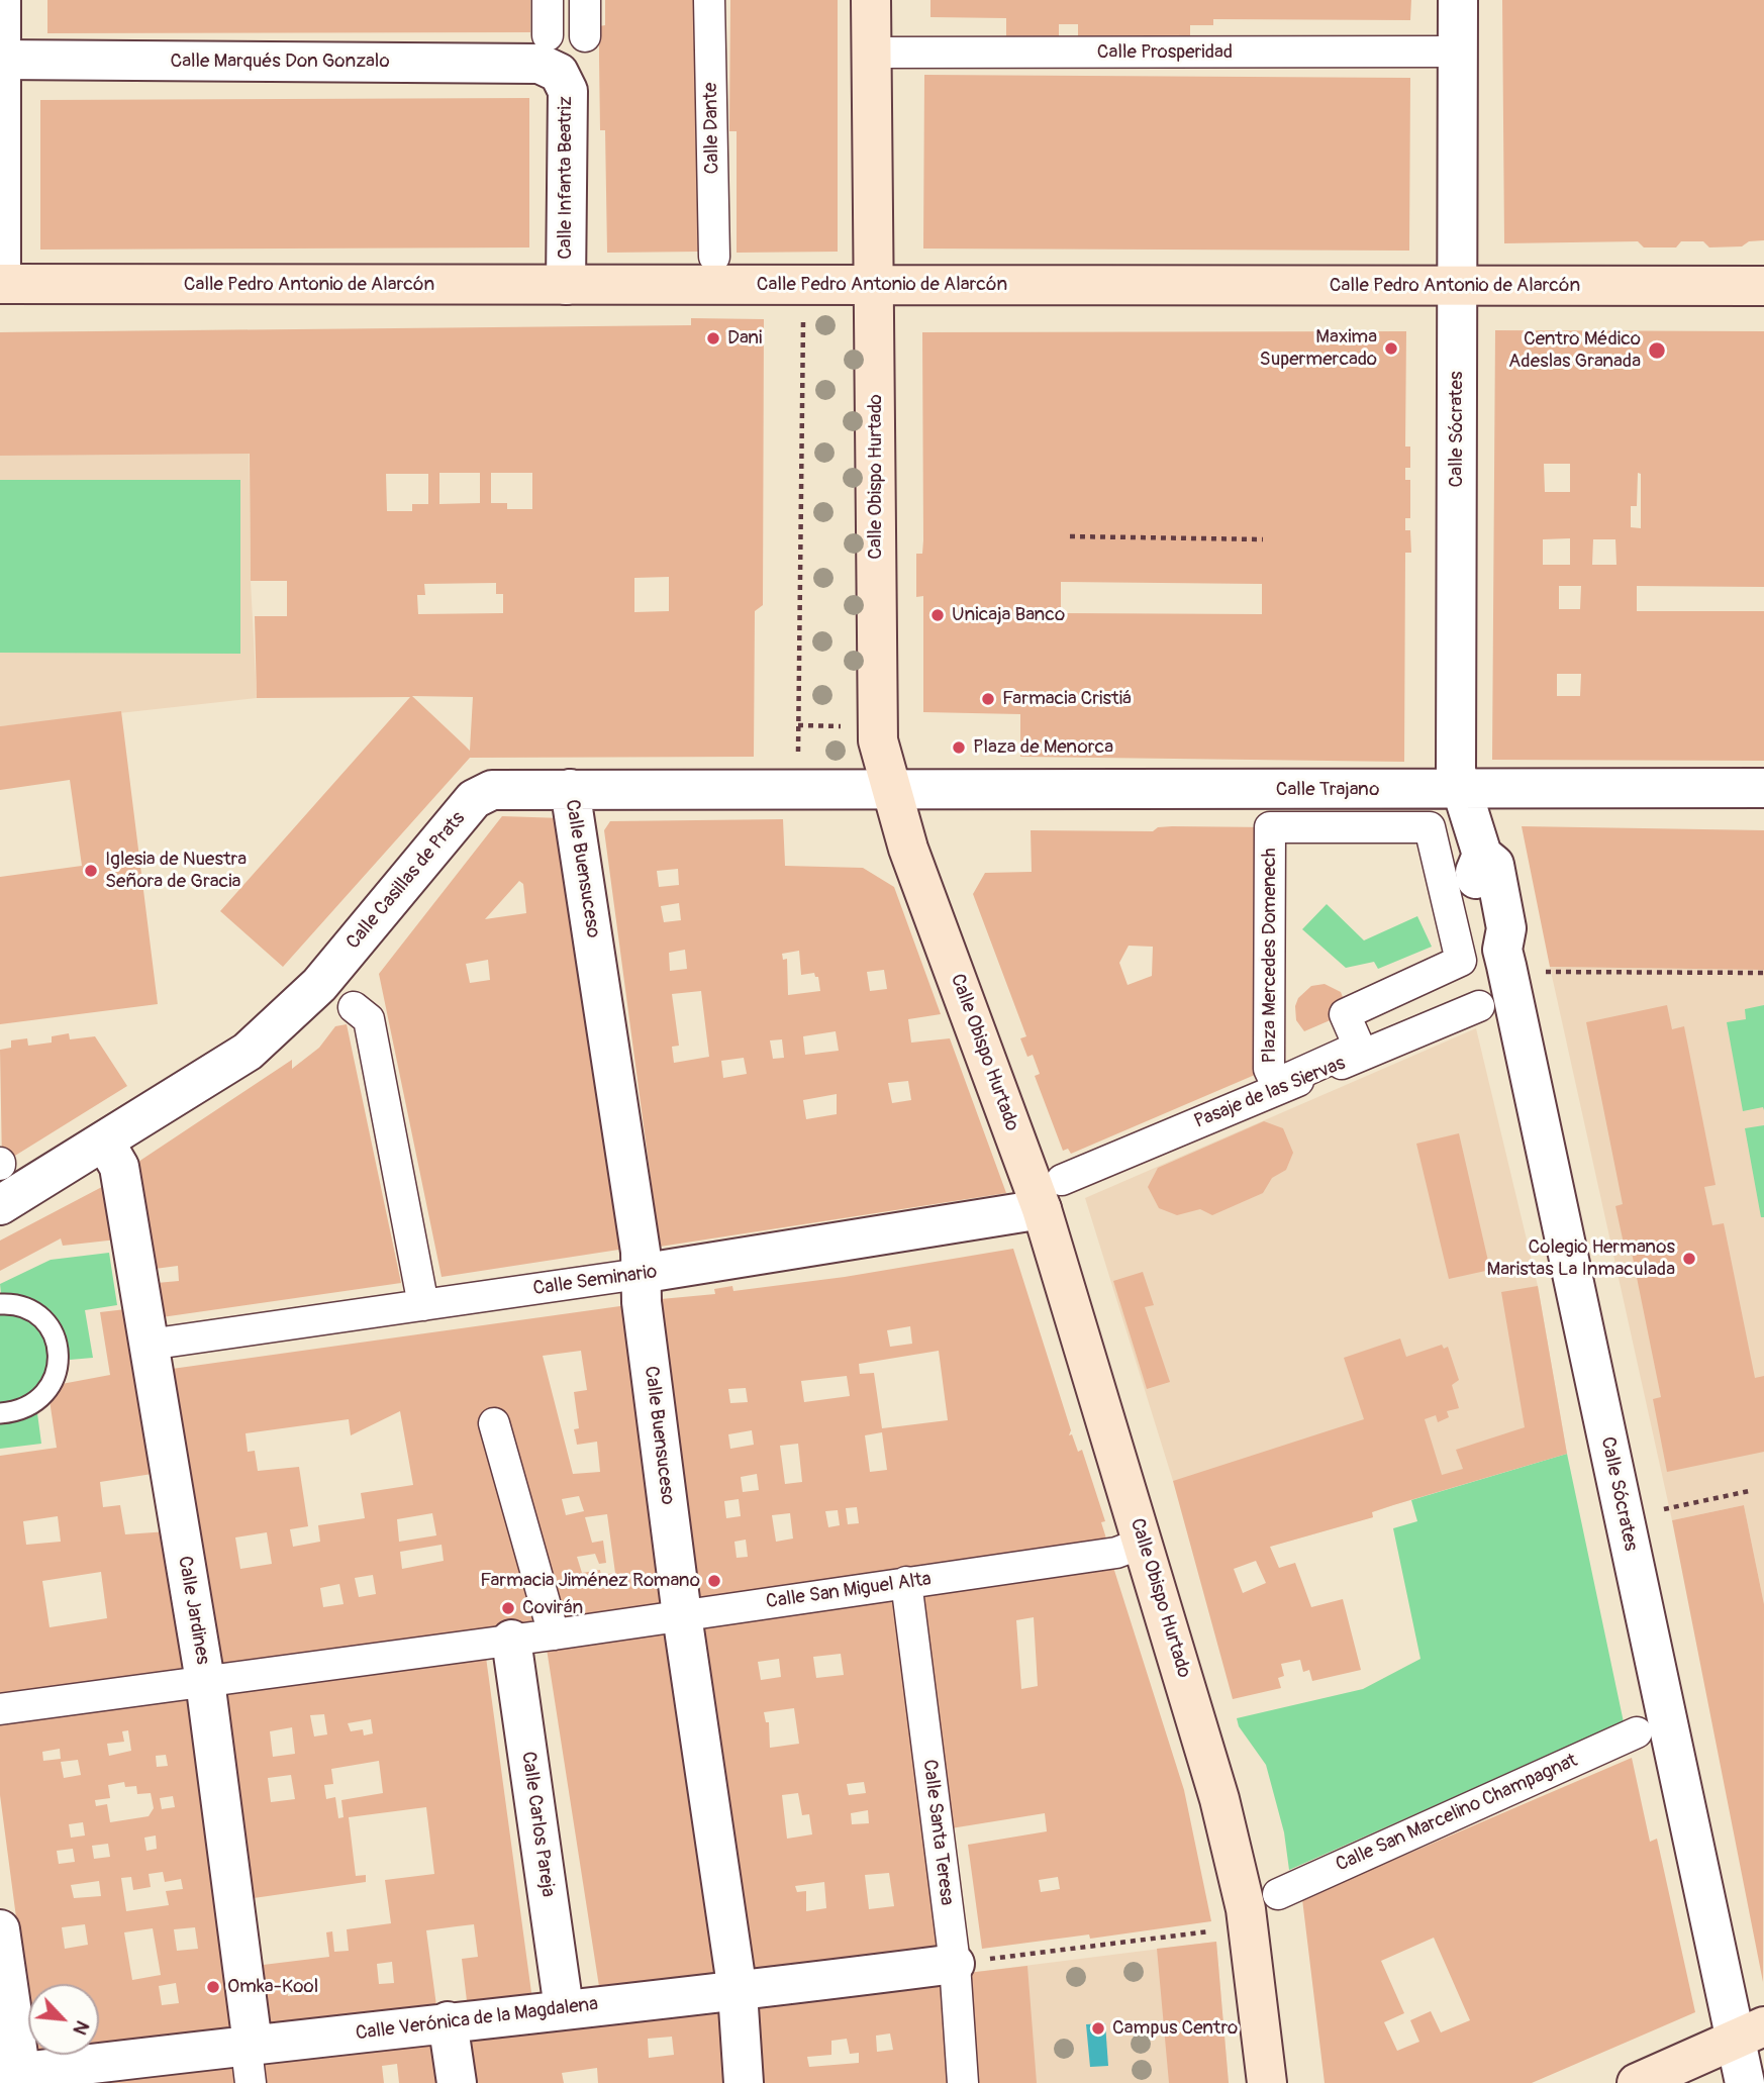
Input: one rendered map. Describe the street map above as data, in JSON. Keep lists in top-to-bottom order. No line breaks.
{"streets":{"main road":["Calle Pedro Antonio de Alarcón","Calle Obispo Hurtado"],"street":["Calle Prosperidad","Calle Marqués Don Gonzalo","Calle Dante","Calle Infanta Beatriz","Calle Sócrates","Calle Trajano","Calle Buensuceso","Calle Casillas de Prats","Plaza Mercedes Domenech","Pasaje de las Siervas","Calle Seminario","Calle San Miguel Alta","Calle Jardines","Calle San Marcelino Champagnat","Calle Carlos Pareja","Calle Santa Teresa","Calle Verónica de la Magdalena"]},"crossings":[["Calle Prosperidad","Calle Sócrates"],["Calle Prosperidad","Calle Obispo Hurtado"],["Calle Marqués Don Gonzalo","Calle Infanta Beatriz"],["Calle Infanta Beatriz","Calle Pedro Antonio de Alarcón"],["Calle Pedro Antonio de Alarcón","Calle Sócrates"],["Calle Pedro Antonio de Alarcón","Calle Obispo Hurtado"],["Calle Sócrates","Calle Trajano"],["Calle Obispo Hurtado","Calle Trajano"],["Calle Obispo Hurtado","Calle Casillas de Prats"],["Calle Obispo Hurtado","Pasaje de las Siervas"],["Calle Obispo Hurtado","Calle Seminario"],["Calle Obispo Hurtado","Calle San Miguel Alta"],["Calle Trajano","Calle Casillas de Prats"],["Calle Buensuceso","Calle Casillas de Prats"],["Calle Buensuceso","Calle Seminario"],["Calle Buensuceso","Calle San Miguel Alta"],["Calle Buensuceso","Calle Verónica de la Magdalena"],["Calle Casillas de Prats","Calle Jardines"],["Plaza Mercedes Domenech","Pasaje de las Siervas"],["Pasaje de las Siervas","Calle Seminario"],["Calle Seminario","Calle Jardines"],["Calle San Miguel Alta","Calle Jardines"],["Calle San Miguel Alta","Calle Carlos Pareja"],["Calle San Miguel Alta","Calle Santa Teresa"],["Calle Jardines","Calle Verónica de la Magdalena"],["Calle Carlos Pareja","Calle Verónica de la Magdalena"],["Calle Santa Teresa","Calle Verónica de la Magdalena"]],"places":["Dani","Maxima Supermercado","Centro Médico Adeslas Granada","Unicaja Banco","Farmacia Cristiá","Plaza de Menorca","Iglesia de Nuestra Señora de Gracia","Colegio Hermanos Maristas La Inmaculada","Farmacia Jiménez Romano","Covirán","Omka-Kool","Campus Centro"],"north":"bottom right"}
